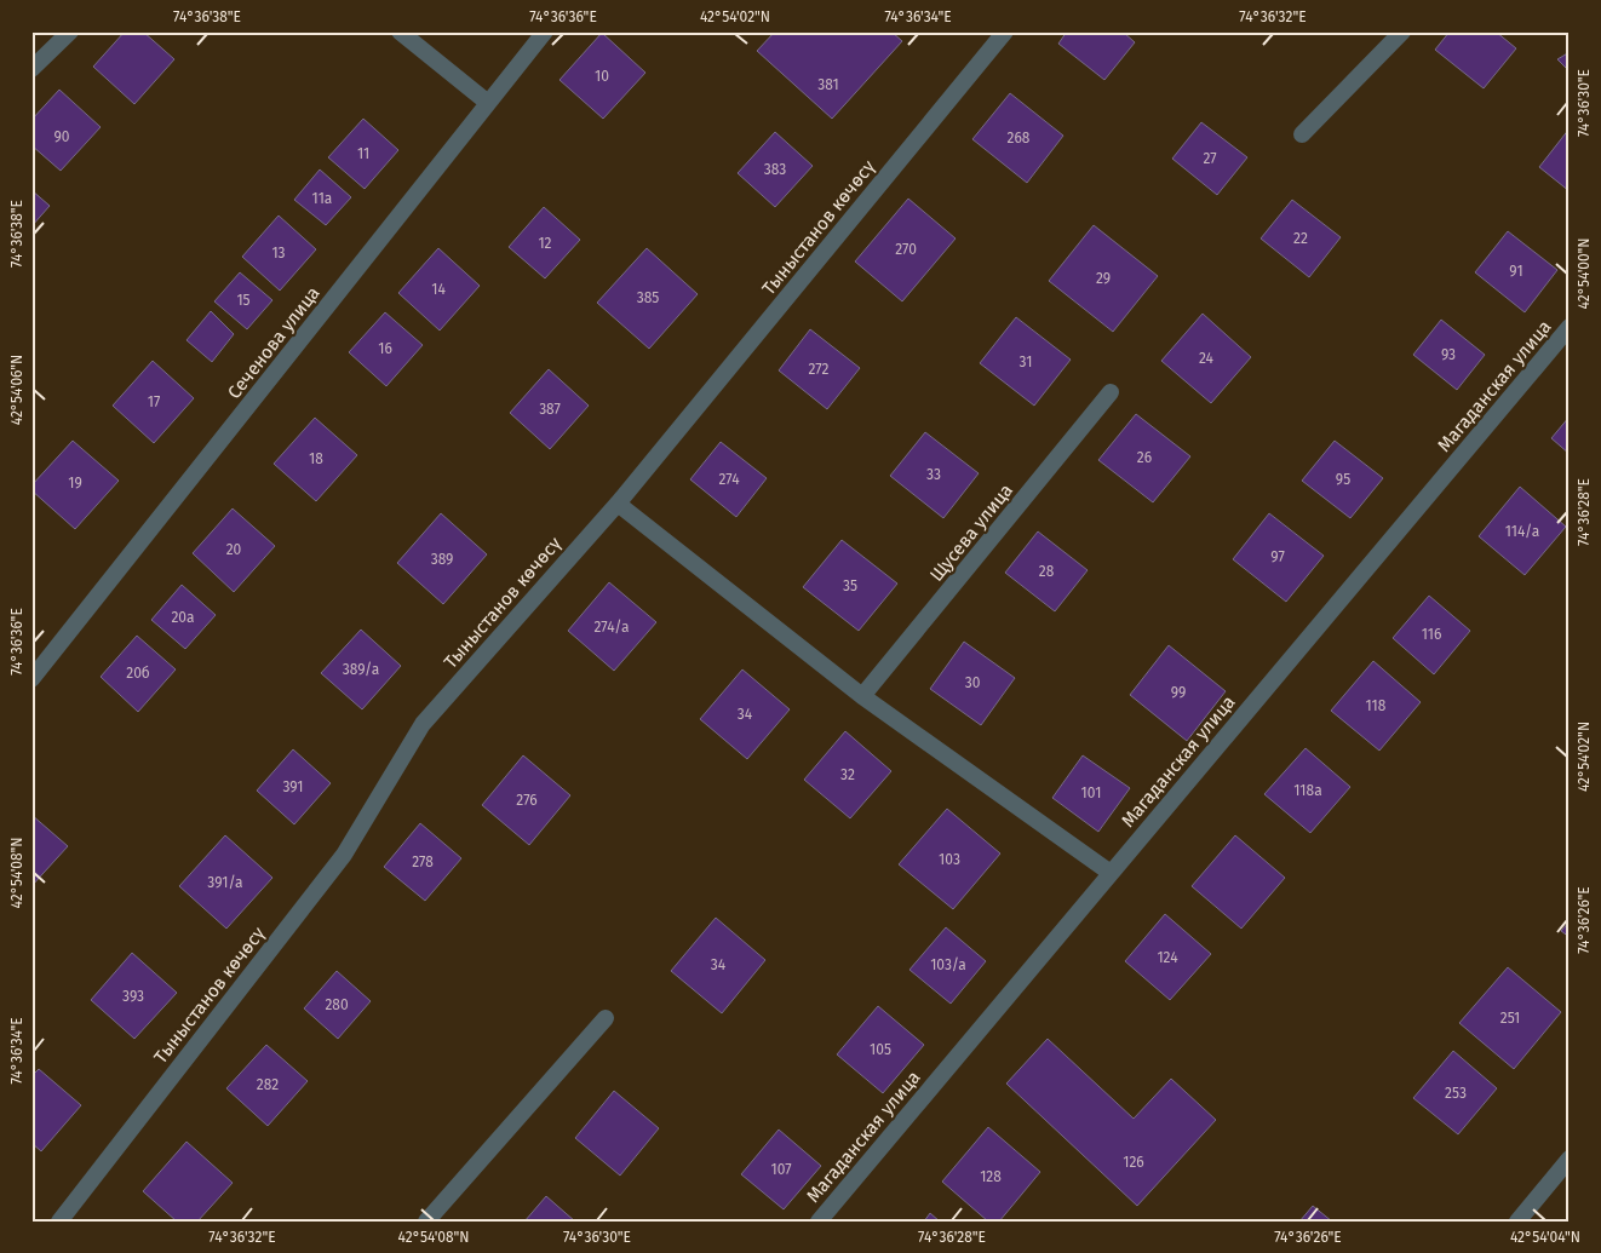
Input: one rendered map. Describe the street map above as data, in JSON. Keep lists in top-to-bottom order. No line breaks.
{"streets":{"street":["Тыныстанов көчөсү","Сеченова улица","Магаданская улица","Щусева улица"]},"house_numbers":["10","381","90","268","11","27","383","11а","22","12","270","13","91","29","14","385","15","16","93","24","31","272","17","387","26","18","33","274","95","19","114/а","20","97","389","28","35","20а","274/а","116","389/а","20б","30","99","118","34","32","391","118а","101","276","103","278","391/а","124","34","103/а","393","280","251","105","282","253","126","107","128"],"coordinates":["74°36'38\"E","74°36'36\"E","42°54'02\"N","74°36'34\"E","74°36'32\"E","74°36'30\"E","42°54'00\"N","42°54'06\"N","74°36'28\"E","42°54'08\"N","74°36'26\"E","42°54'04\"N"]}
